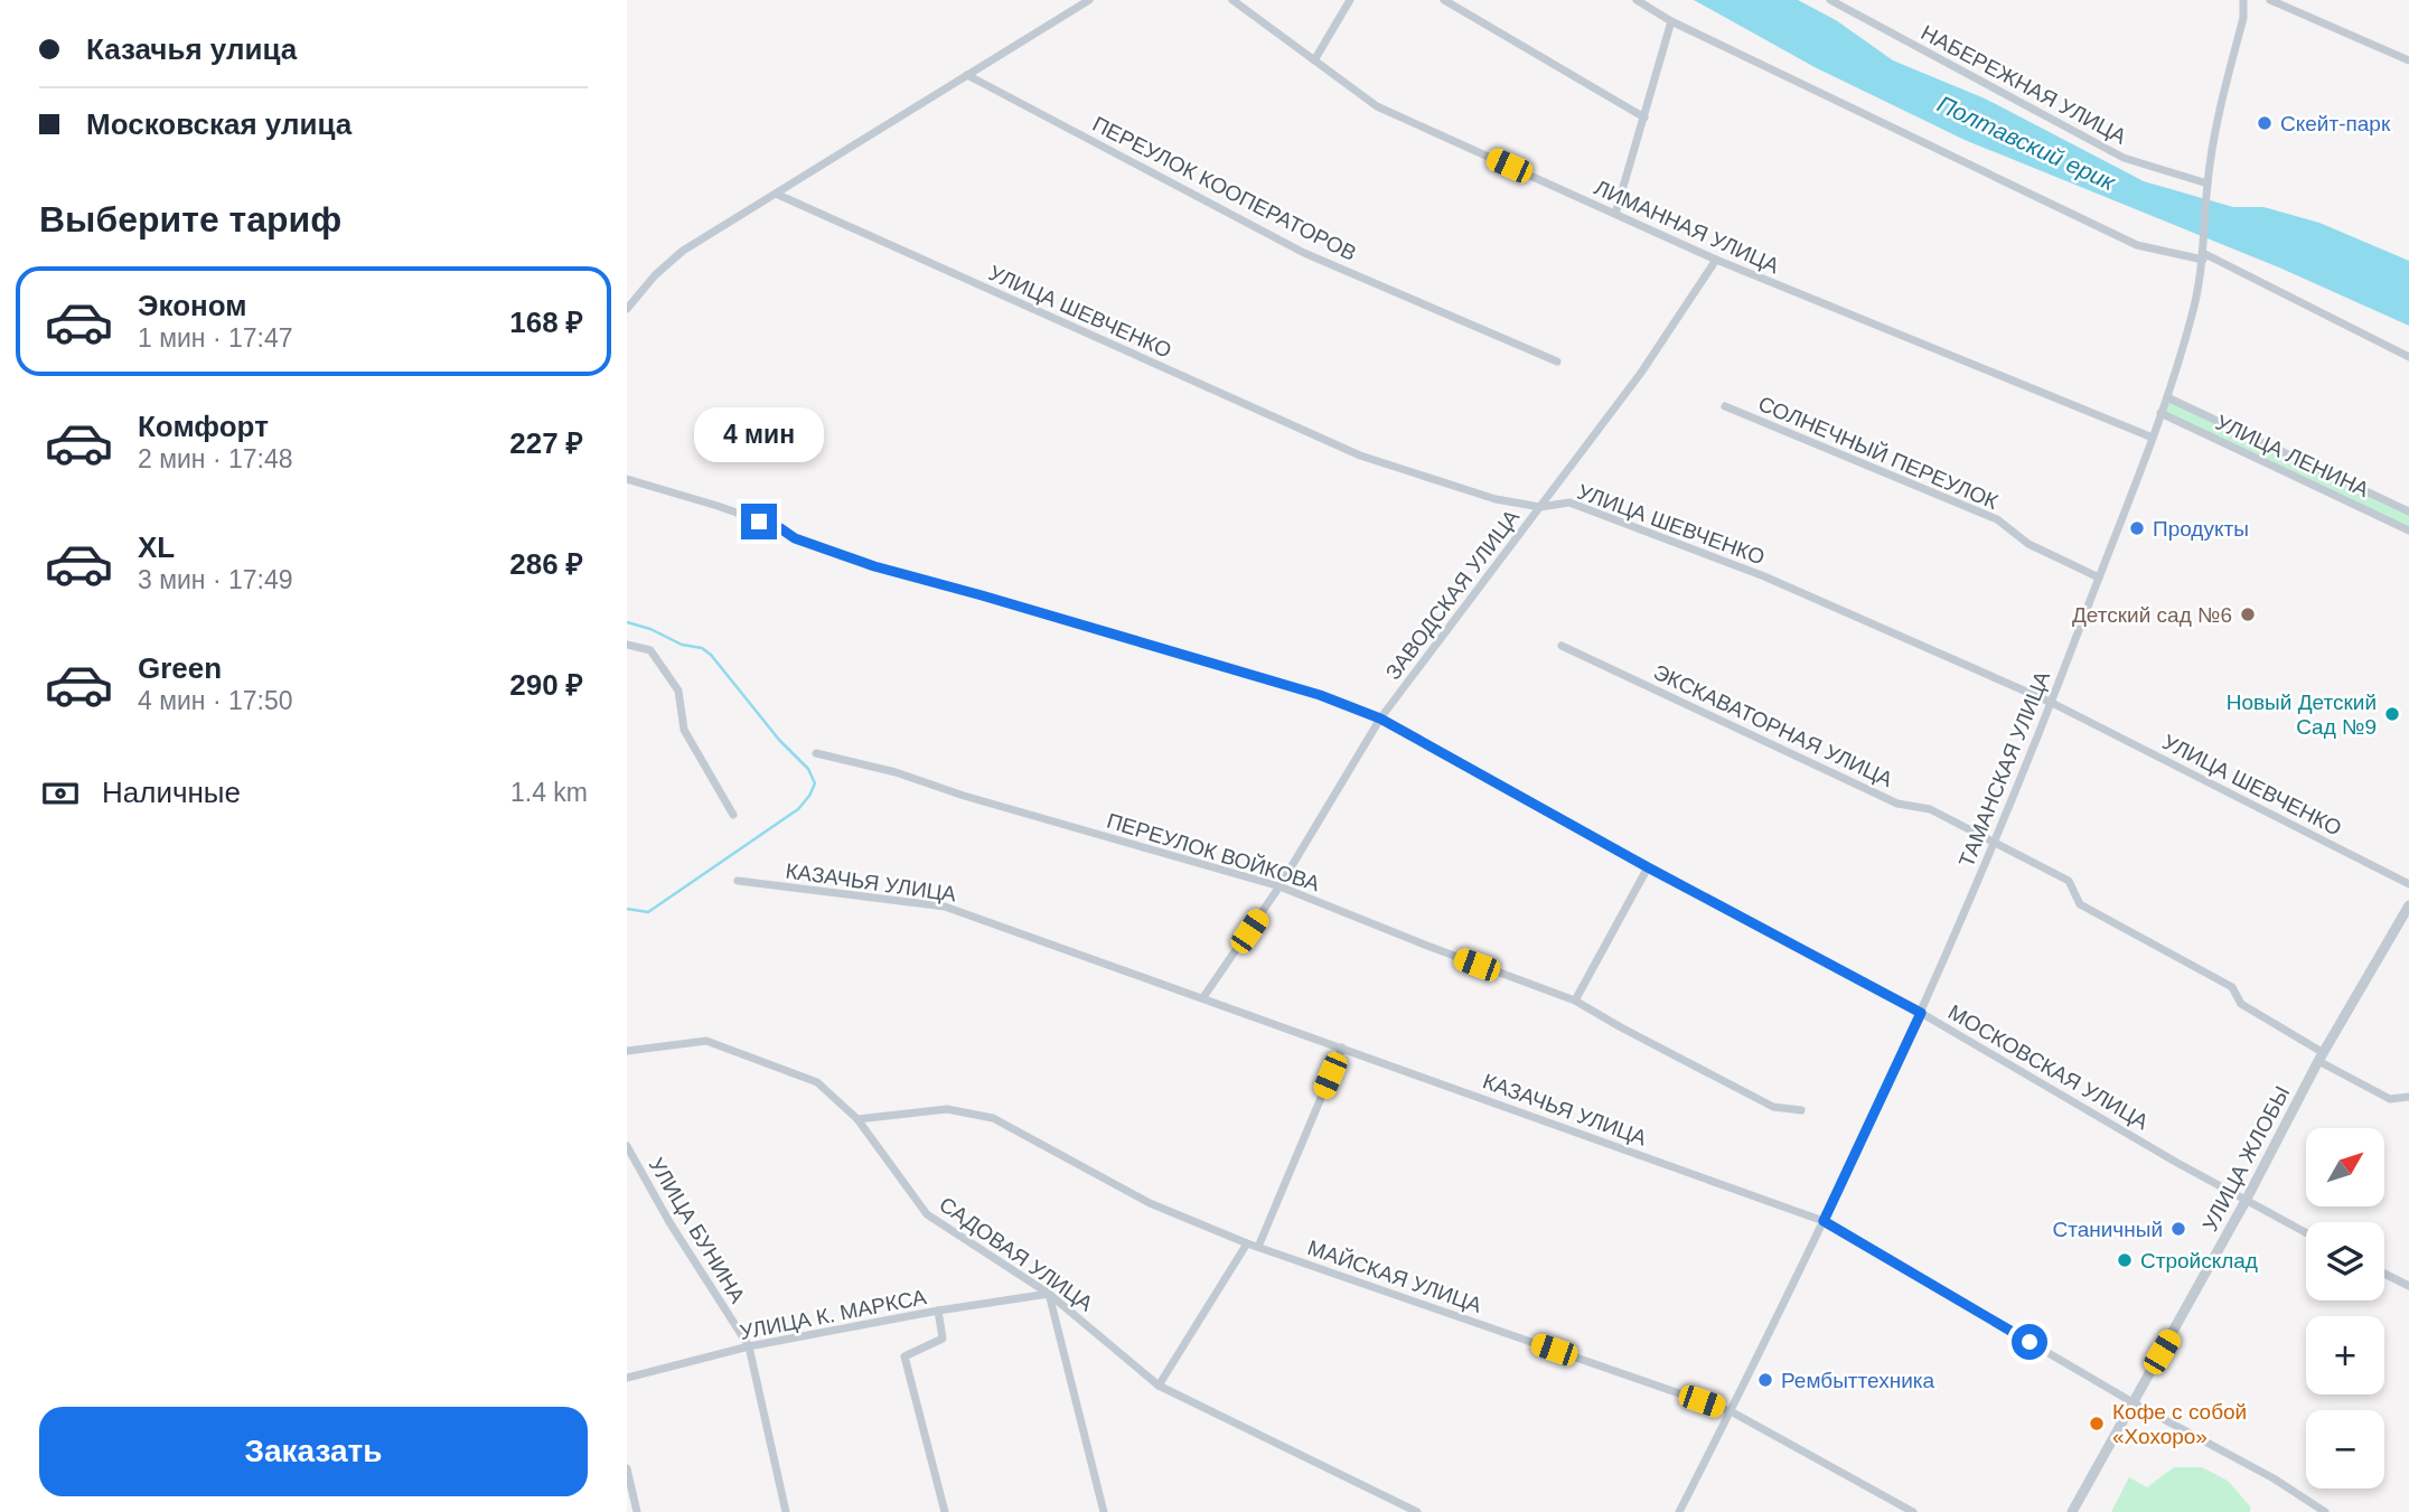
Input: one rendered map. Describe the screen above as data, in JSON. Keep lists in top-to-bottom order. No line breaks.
{"streets":{"street":["НАБЕРЕЖНАЯ УЛИЦА","ПЕРЕУЛОК КООПЕРАТОРОВ","ЛИМАННАЯ УЛИЦА","УЛИЦА ШЕВЧЕНКО","СОЛНЕЧНЫЙ ПЕРЕУЛОК","УЛИЦА ЛЕНИНА","ЗАВОДСКАЯ УЛИЦА","ЭКСКАВАТОРНАЯ УЛИЦА","ТАМАНСКАЯ УЛИЦА","ПЕРЕУЛОК ВОЙКОВА","КАЗАЧЬЯ УЛИЦА","МОСКОВСКАЯ УЛИЦА","УЛИЦА ЖЛОБЫ","УЛИЦА БУНИНА","САДОВАЯ УЛИЦА","МАЙСКАЯ УЛИЦА","УЛИЦА К. МАРКСА"]},"crossings":[["НАБЕРЕЖНАЯ УЛИЦА","ТАМАНСКАЯ УЛИЦА"],["ЛИМАННАЯ УЛИЦА","ЗАВОДСКАЯ УЛИЦА"],["ЛИМАННАЯ УЛИЦА","ТАМАНСКАЯ УЛИЦА"],["УЛИЦА ШЕВЧЕНКО","ЗАВОДСКАЯ УЛИЦА"],["УЛИЦА ШЕВЧЕНКО","ТАМАНСКАЯ УЛИЦА"],["СОЛНЕЧНЫЙ ПЕРЕУЛОК","ТАМАНСКАЯ УЛИЦА"],["УЛИЦА ЛЕНИНА","ТАМАНСКАЯ УЛИЦА"],["ЗАВОДСКАЯ УЛИЦА","ПЕРЕУЛОК ВОЙКОВА"],["ЗАВОДСКАЯ УЛИЦА","КАЗАЧЬЯ УЛИЦА"],["ЗАВОДСКАЯ УЛИЦА","МОСКОВСКАЯ УЛИЦА"],["ЭКСКАВАТОРНАЯ УЛИЦА","ТАМАНСКАЯ УЛИЦА"],["ЭКСКАВАТОРНАЯ УЛИЦА","УЛИЦА ЖЛОБЫ"],["ТАМАНСКАЯ УЛИЦА","КАЗАЧЬЯ УЛИЦА"],["ТАМАНСКАЯ УЛИЦА","МОСКОВСКАЯ УЛИЦА"],["ТАМАНСКАЯ УЛИЦА","МАЙСКАЯ УЛИЦА"],["КАЗАЧЬЯ УЛИЦА","УЛИЦА ЖЛОБЫ"],["МОСКОВСКАЯ УЛИЦА","УЛИЦА ЖЛОБЫ"],["УЛИЦА БУНИНА","УЛИЦА К. МАРКСА"],["САДОВАЯ УЛИЦА","МАЙСКАЯ УЛИЦА"],["САДОВАЯ УЛИЦА","УЛИЦА К. МАРКСА"]],"water":["Полтавский ерик"],"places":["Скейт-парк","Продукты","Детский сад №6","Новый Детский Сад №9","Станичный","Стройсклад","Рембыттехника","Кофе с собой «Хохоро»"],"north":"top right","page":{"banner":["Казачья улица","Московская улица"],"heading":"Выберите тариф","list":[{"name":"Эконом","note":"1 мин · 17:47","value":"168 ₽"},{"name":"Комфорт","note":"2 мин · 17:48","value":"227 ₽"},{"name":"XL","note":"3 мин · 17:49","value":"286 ₽"},{"name":"Green","note":"4 мин · 17:50","value":"290 ₽"}],"bubble":"4 мин","pay":["Наличные","1.4 km"],"map_buttons":["+","−"],"buttons":"Заказать"}}
